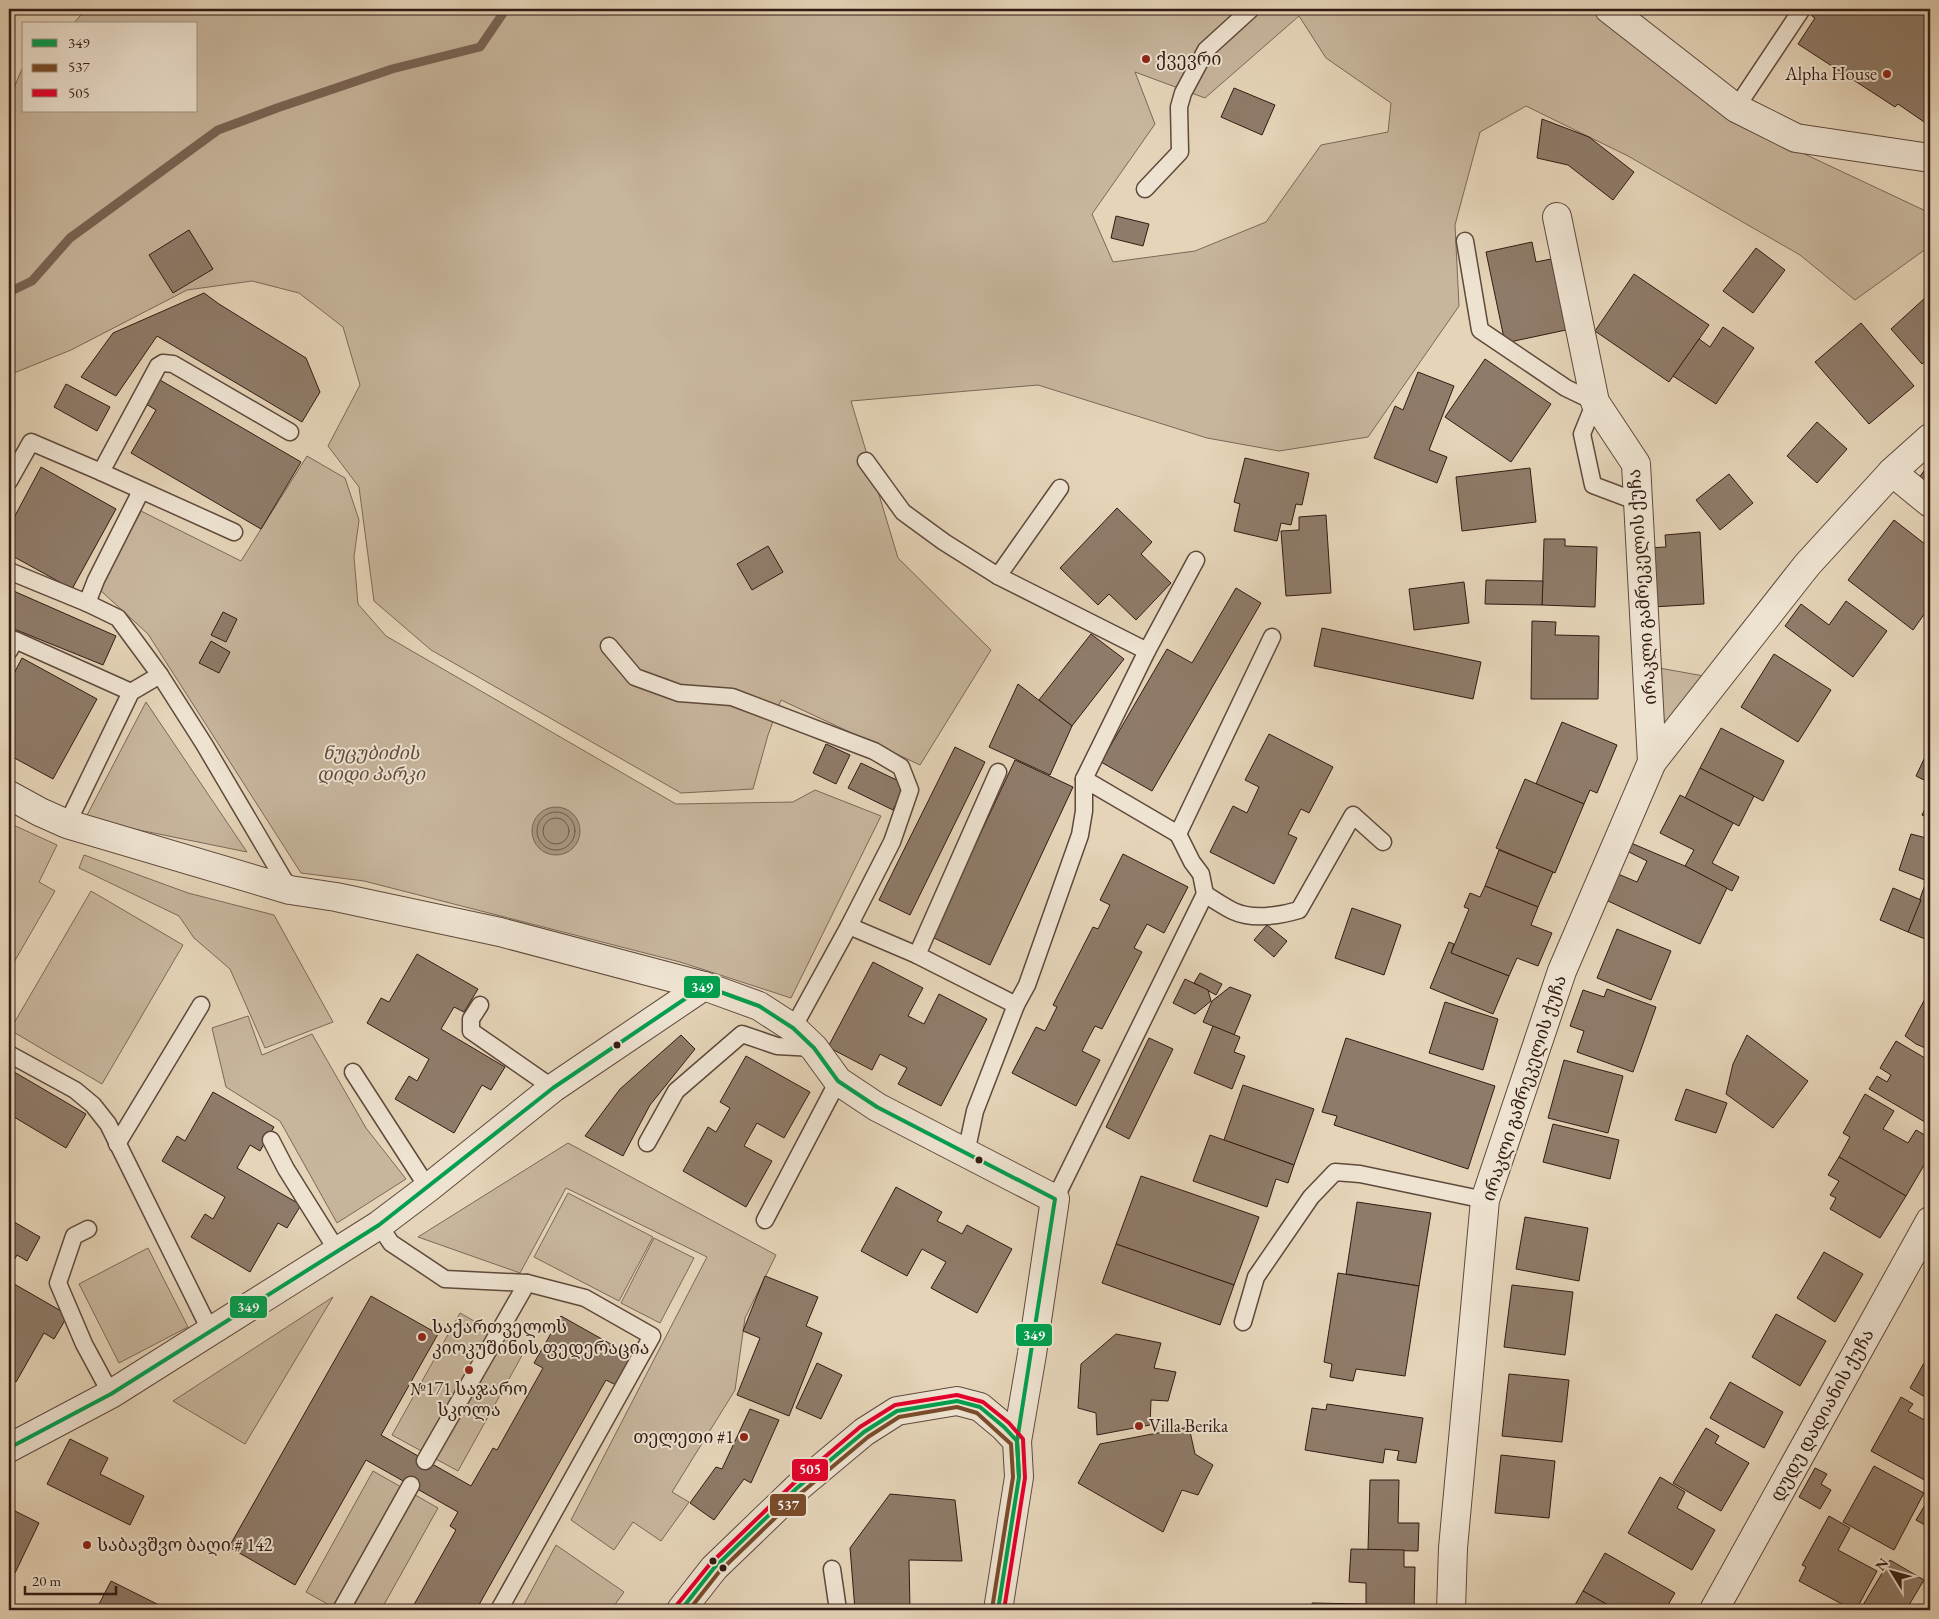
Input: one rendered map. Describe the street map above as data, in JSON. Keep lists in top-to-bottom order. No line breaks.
{"streets":{"street":["ირაკლი გამრეკელის ქუჩა","დუდუ დადიანის ქუჩა"]},"parks":["ნუცუბიძის დიდი პარკი"],"places":["ქვევრი","Alpha House","საქართველოს კიოკუშინის ფედერაცია","№171 საჯარო სკოლა","Villa Berika","თელეთი #1","საბავშვო ბაღი # 142"],"lines":["transit line 349","transit line 505","transit line 537"],"legend":["349","537","505"],"scale_bar":"20 m","north":"top left"}
